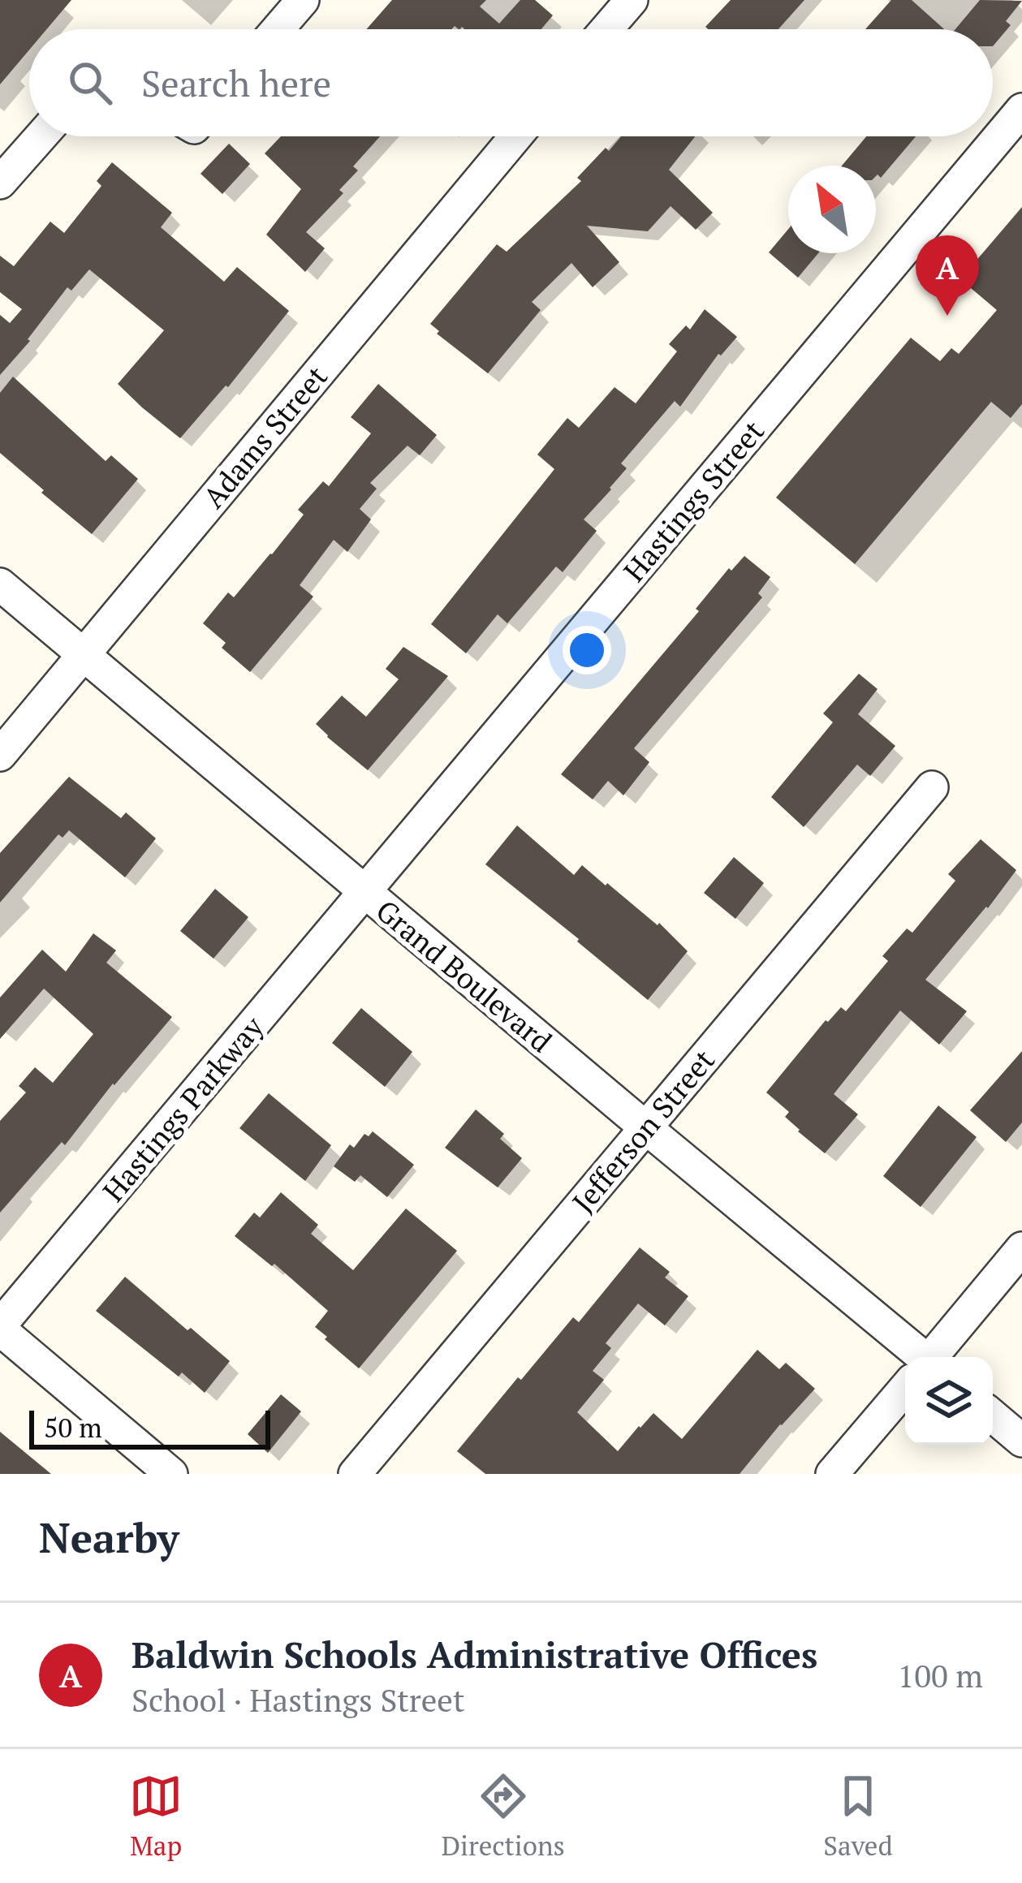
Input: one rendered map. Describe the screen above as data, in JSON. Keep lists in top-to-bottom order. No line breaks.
{"streets":{"street":["Adams Street","Hastings Street","Grand Boulevard","Hastings Parkway","Jefferson Street"]},"crossings":[["Adams Street","Grand Boulevard"],["Hastings Street","Grand Boulevard"],["Hastings Street","Hastings Parkway"],["Grand Boulevard","Hastings Parkway"],["Grand Boulevard","Jefferson Street"]],"scale_bar":"50 m","north":"top left","page":{"search":"Search here","pins":"A","scale":"50 m","heading":"Nearby","list":[{"mark":"A","name":"Baldwin Schools Administrative Offices","note":"School · Hastings Street","value":"100 m"}],"nav":["Map","Directions","Saved"]}}
